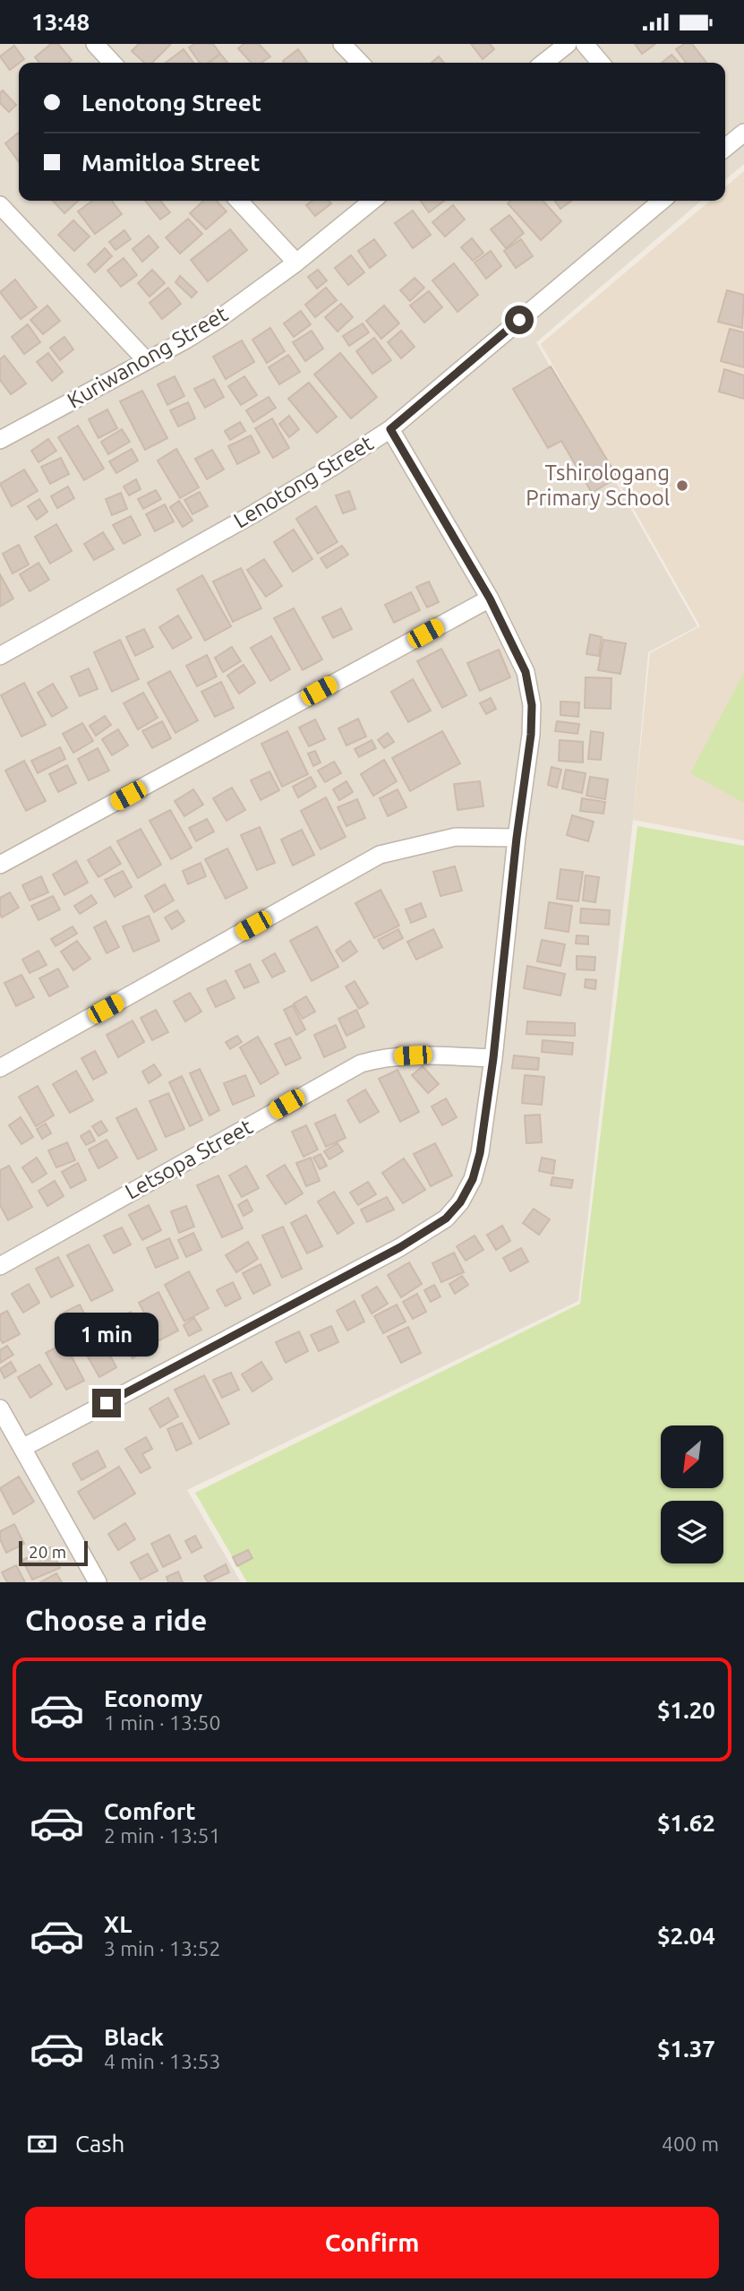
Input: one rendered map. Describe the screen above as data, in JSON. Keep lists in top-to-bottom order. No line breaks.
{"streets":{"street":["Kuriwanong Street","Lenotong Street","Letsopa Street"]},"places":["Tshirologang Primary School"],"scale_bar":"20 m","north":"bottom left","page":{"status":"13:48","banner":["Lenotong Street","Mamitloa Street"],"bubble":"1 min","scale":"20 m","heading":"Choose a ride","list":[{"name":"Economy","note":"1 min · 13:50","value":"$1.20"},{"name":"Comfort","note":"2 min · 13:51","value":"$1.62"},{"name":"XL","note":"3 min · 13:52","value":"$2.04"},{"name":"Black","note":"4 min · 13:53","value":"$1.37"}],"pay":["Cash","400 m"],"buttons":"Confirm"}}
